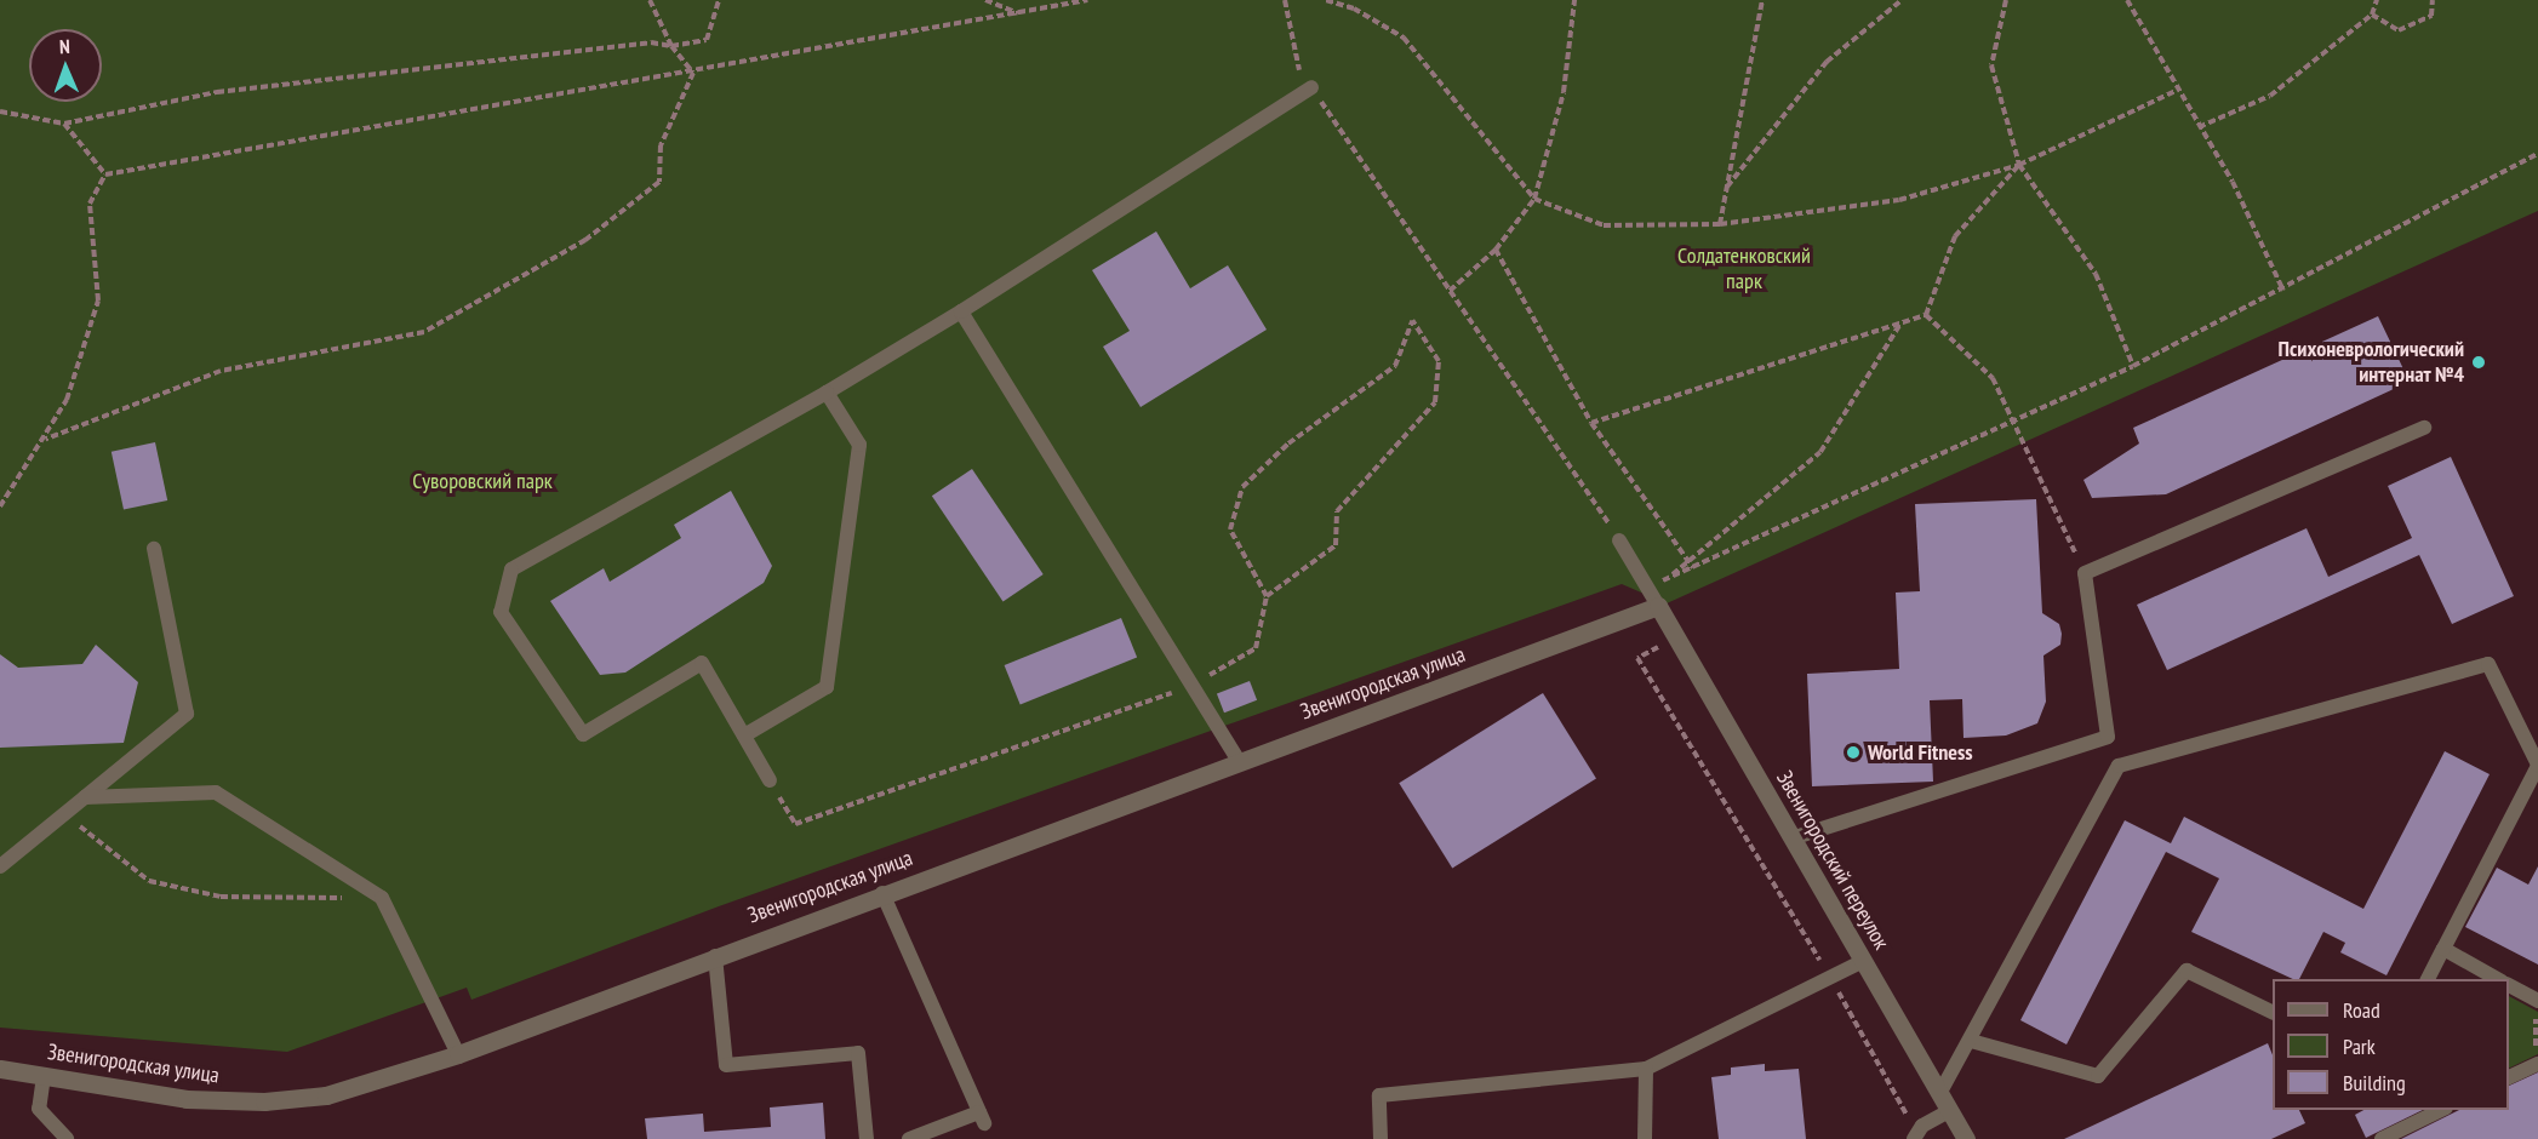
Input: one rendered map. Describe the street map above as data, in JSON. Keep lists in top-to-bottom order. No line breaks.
{"streets":{"street":["Звенигородская улица","Звенигородский переулок"]},"crossings":[["Звенигородская улица","Звенигородский переулок"]],"parks":["Солдатенковский парк","Суворовский парк"],"places":["Психоневрологический интернат №4","World Fitness"],"legend":["Road","Park","Building"],"north":"top"}
